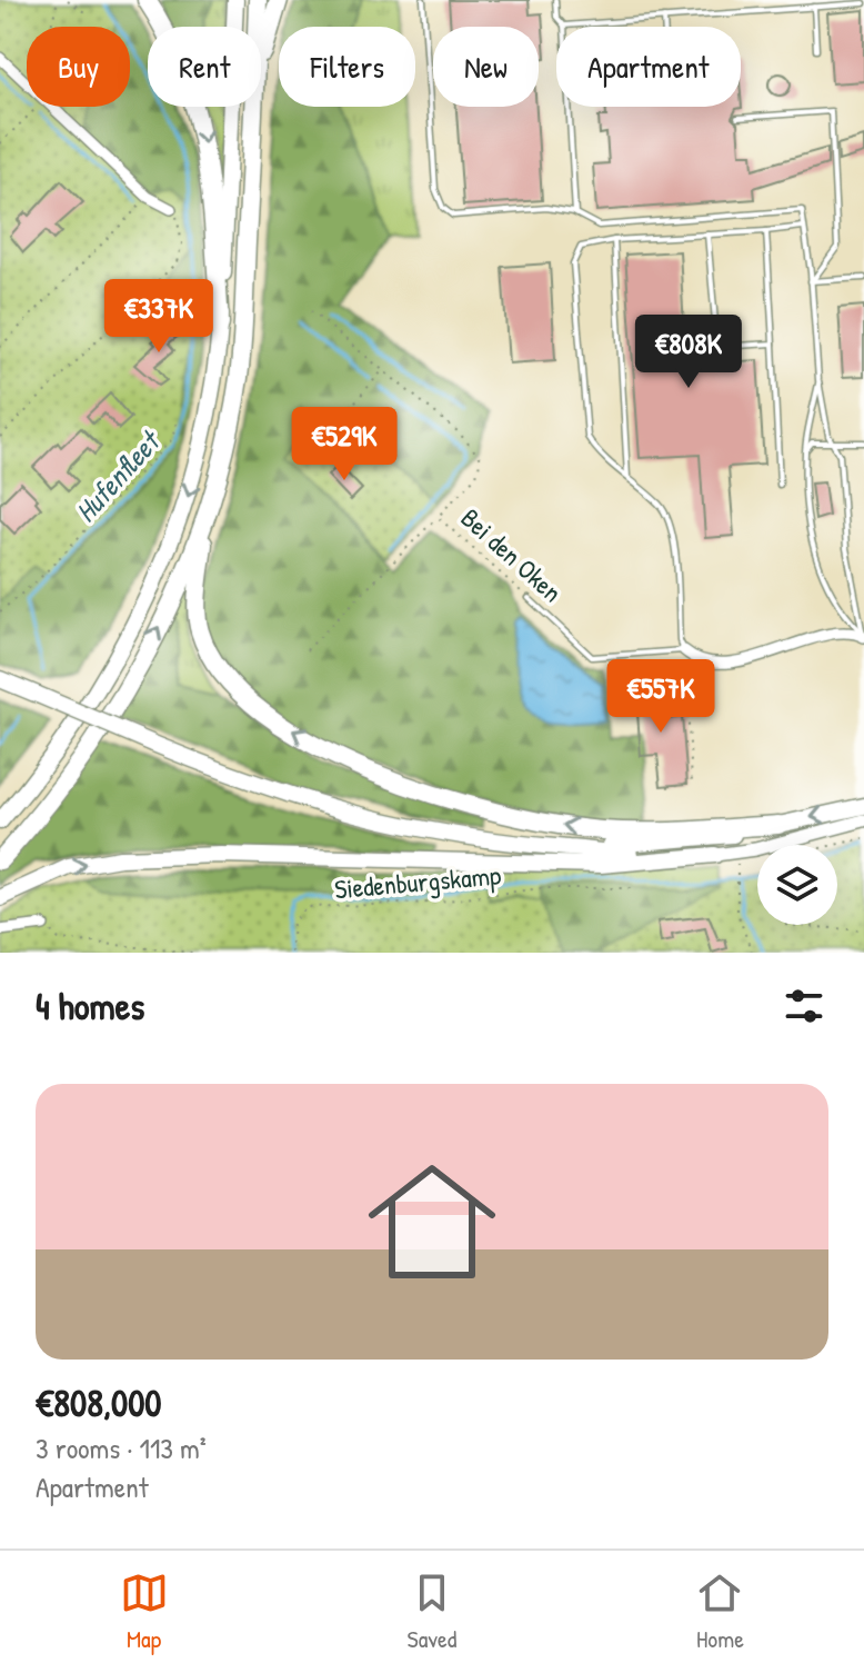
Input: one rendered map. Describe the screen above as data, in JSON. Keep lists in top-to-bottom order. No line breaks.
{"streets":{"street":["Bei den Oken"],"path":["Siedenburgskamp"]},"water":["Hufenfleet"],"page":{"chip":["Buy","Rent","Filters","New","Apartment"],"price":["€337K","€808K","€529K","€557K"],"heading":"4 homes","list":[{"name":"€808,000","note":"3 rooms · 113 m² · Apartment"}],"tabs":["Map","Saved","Home"]}}
